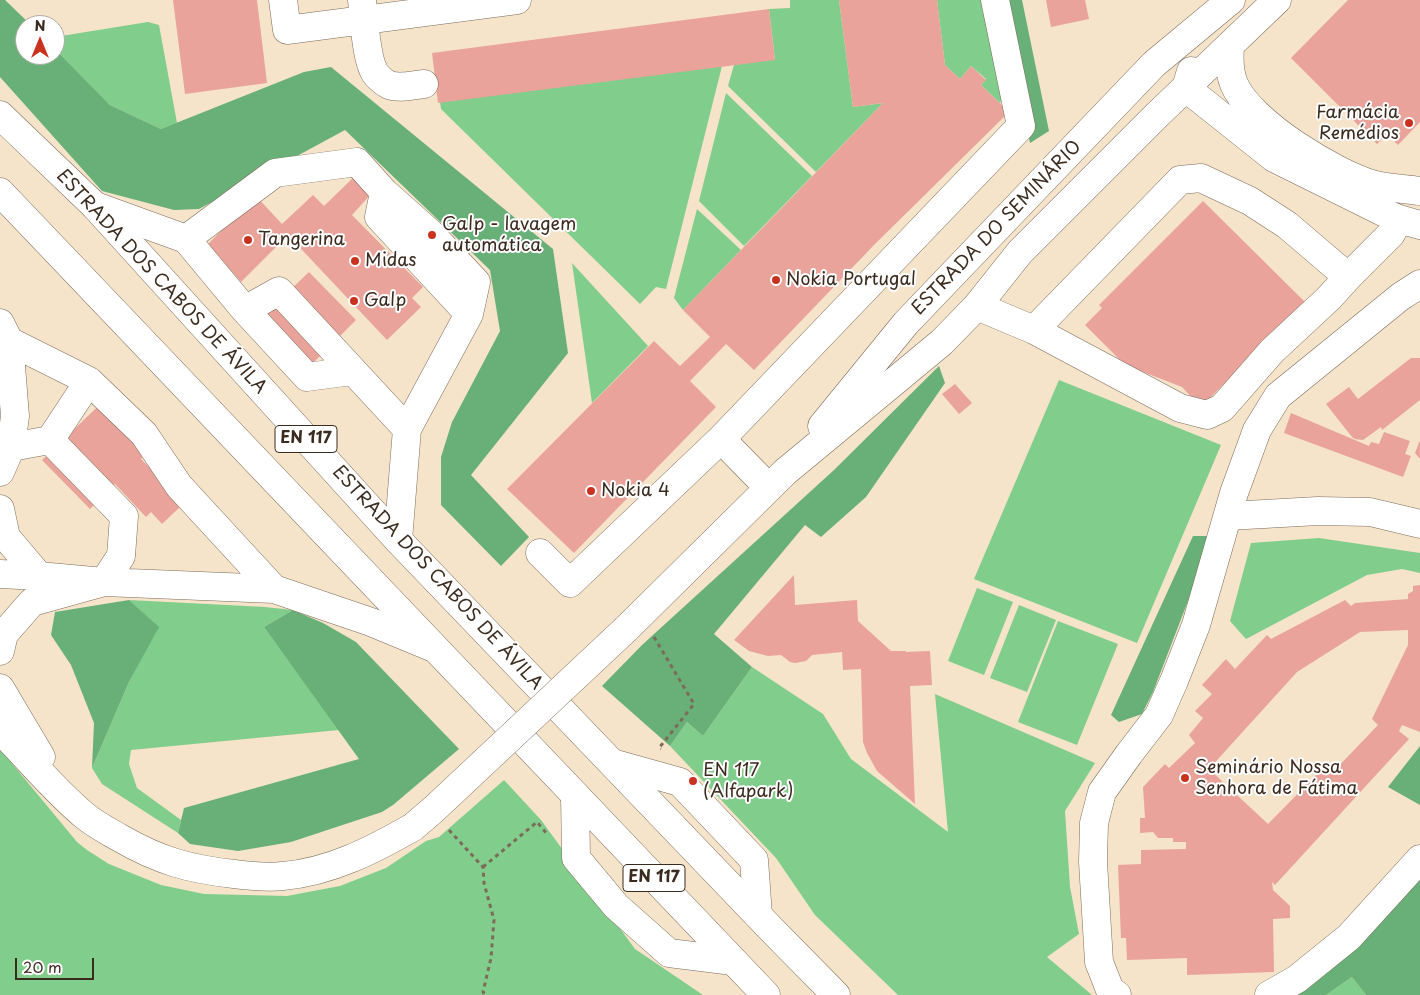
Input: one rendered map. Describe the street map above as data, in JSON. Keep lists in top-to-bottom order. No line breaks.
{"streets":{"main road":["ESTRADA DO SEMINÁRIO","ESTRADA DOS CABOS DE ÁVILA","EN 117"]},"places":["Farmácia Remédios","Galp - lavagem automática","Tangerina","Midas","Nokia Portugal","Galp","Nokia 4","Seminário Nossa Senhora de Fátima","EN 117 (Alfapark)"],"scale_bar":"20 m","north":"top"}
